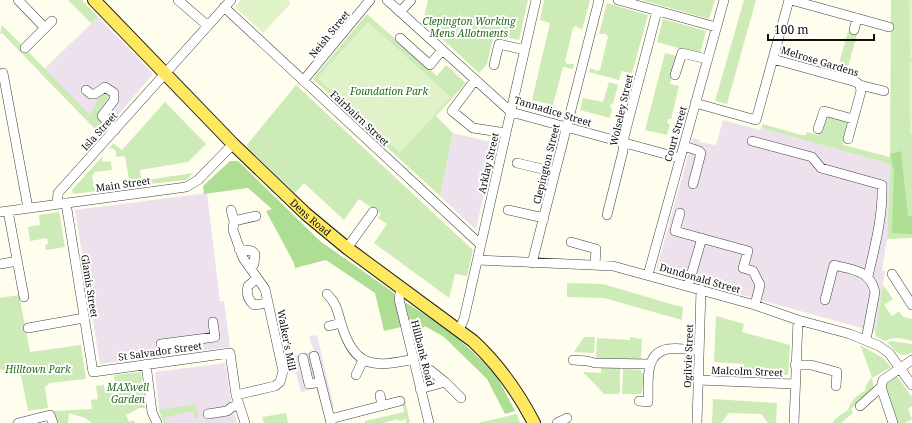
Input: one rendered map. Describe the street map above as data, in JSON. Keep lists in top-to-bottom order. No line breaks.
{"streets":{"main road":["Dens Road"],"street":["Neish Street","Melrose Gardens","Wolseley Street","Tannadice Street","Fairbairn Street","Isla Street","Court Street","Arklay Street","Clepington Street","Main Street","Dundonald Street","Glamis Street","Walker's Mill","St Salvador Street","Hillbank Road","Ogilvie Street","Malcolm Street"]},"crossings":[["Neish Street","Fairbairn Street"],["Wolseley Street","Tannadice Street"],["Tannadice Street","Court Street"],["Tannadice Street","Arklay Street"],["Tannadice Street","Clepington Street"],["Fairbairn Street","Isla Street"],["Fairbairn Street","Arklay Street"],["Isla Street","Main Street"],["Isla Street","Dens Road"],["Isla Street","Glamis Street"],["Court Street","Dundonald Street"],["Arklay Street","Dens Road"],["Arklay Street","Dundonald Street"],["Clepington Street","Dundonald Street"],["Main Street","Dens Road"],["Main Street","Glamis Street"],["Dens Road","Hillbank Road"],["Dundonald Street","Ogilvie Street"],["Glamis Street","St Salvador Street"],["Walker's Mill","St Salvador Street"],["Ogilvie Street","Malcolm Street"]],"parks":["Clepington Working Mens Allotments","Foundation Park","Hilltown Park","MAXwell Garden"],"scale_bar":"100 m"}
